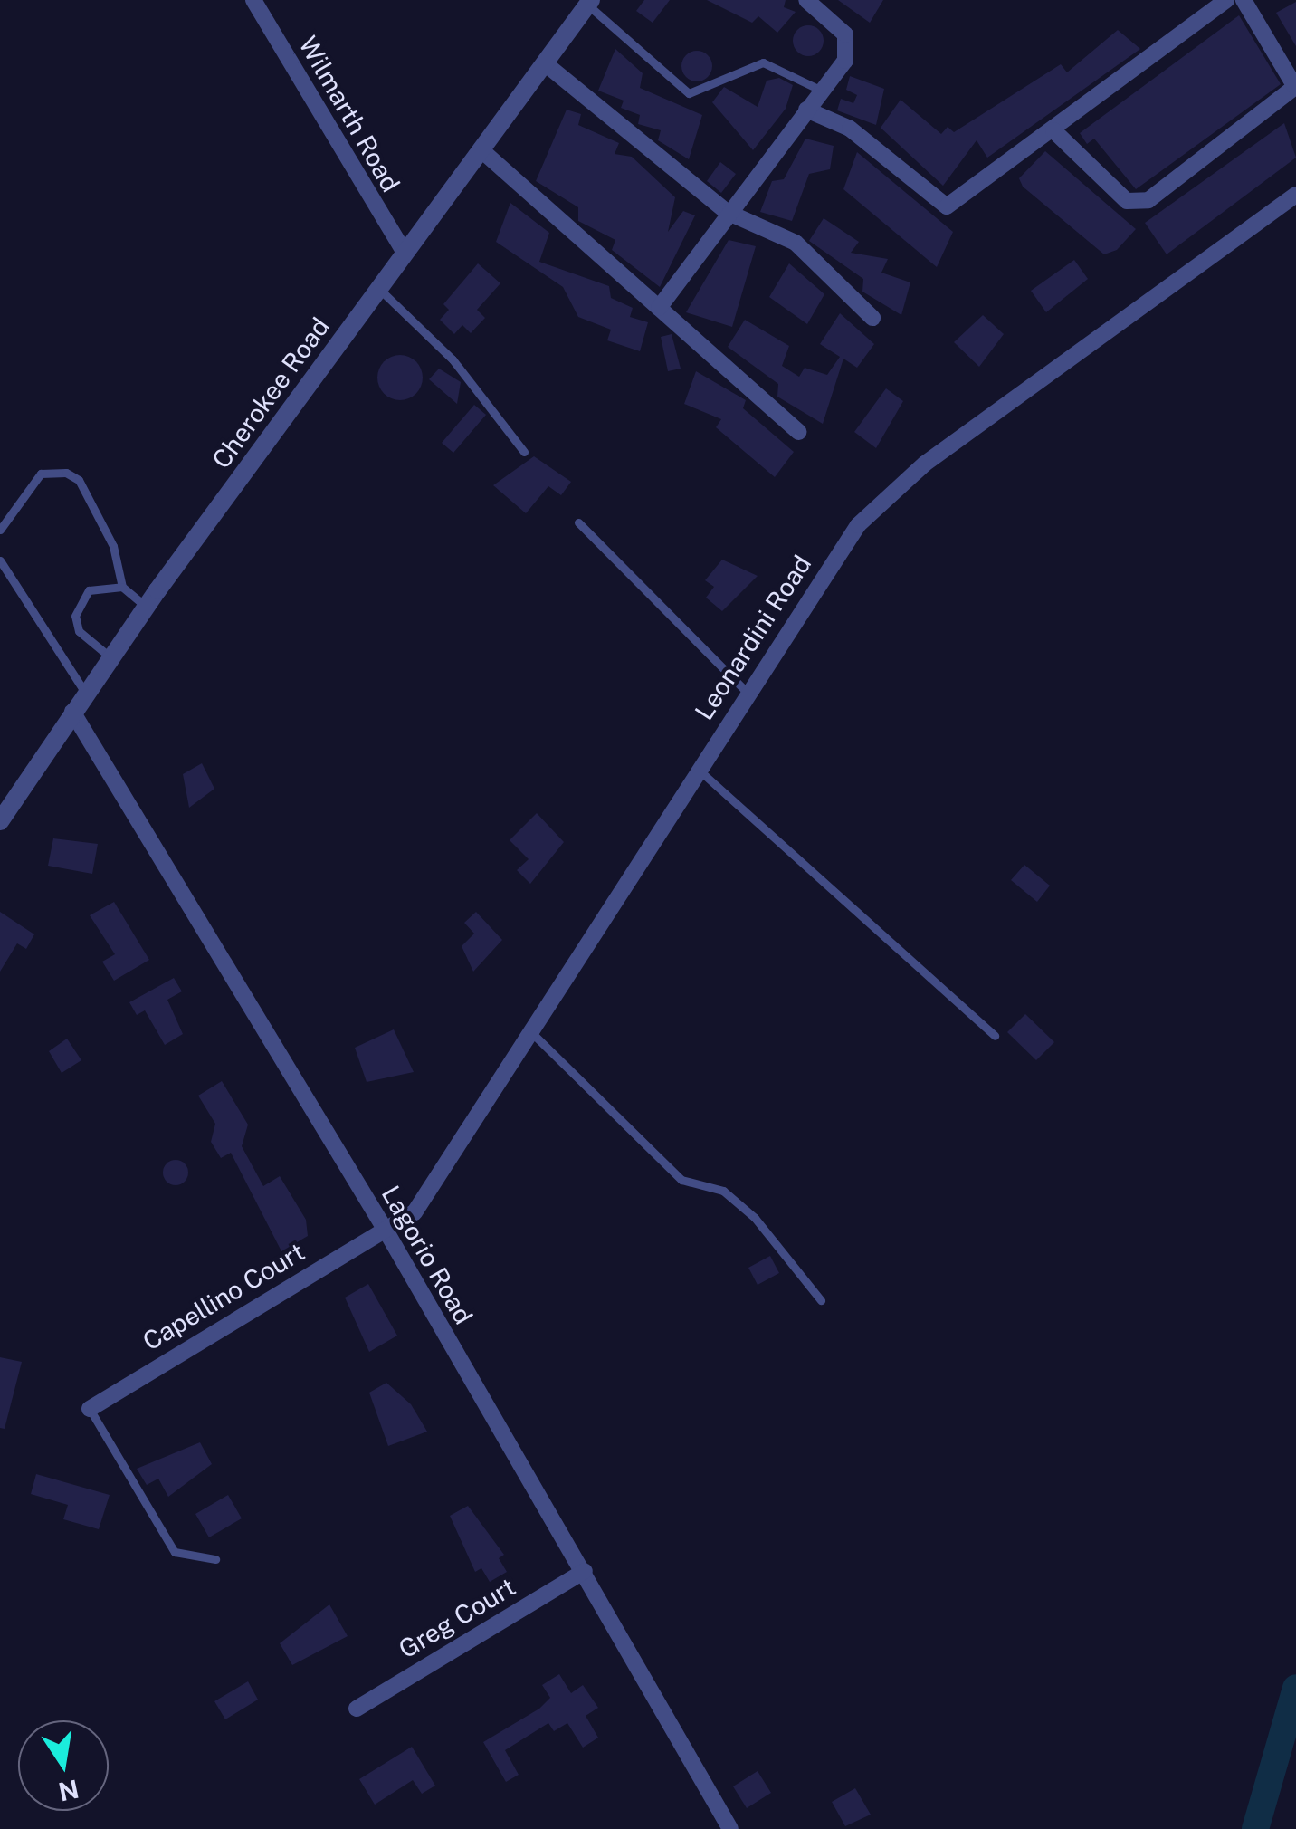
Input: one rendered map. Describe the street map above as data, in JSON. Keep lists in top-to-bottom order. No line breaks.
{"streets":{"street":["Wilmarth Road","Cherokee Road","Leonardini Road","Lagorio Road","Capellino Court","Greg Court"]},"crossings":[["Wilmarth Road","Cherokee Road"],["Cherokee Road","Lagorio Road"],["Leonardini Road","Lagorio Road"],["Leonardini Road","Capellino Court"],["Lagorio Road","Capellino Court"],["Lagorio Road","Greg Court"]],"north":"bottom"}
